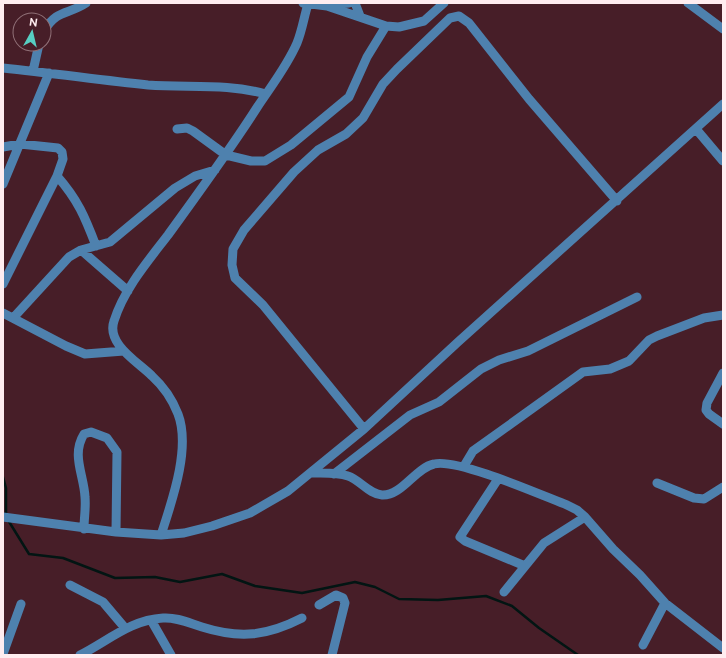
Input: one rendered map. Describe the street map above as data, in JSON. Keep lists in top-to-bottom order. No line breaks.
{"north":"top"}
